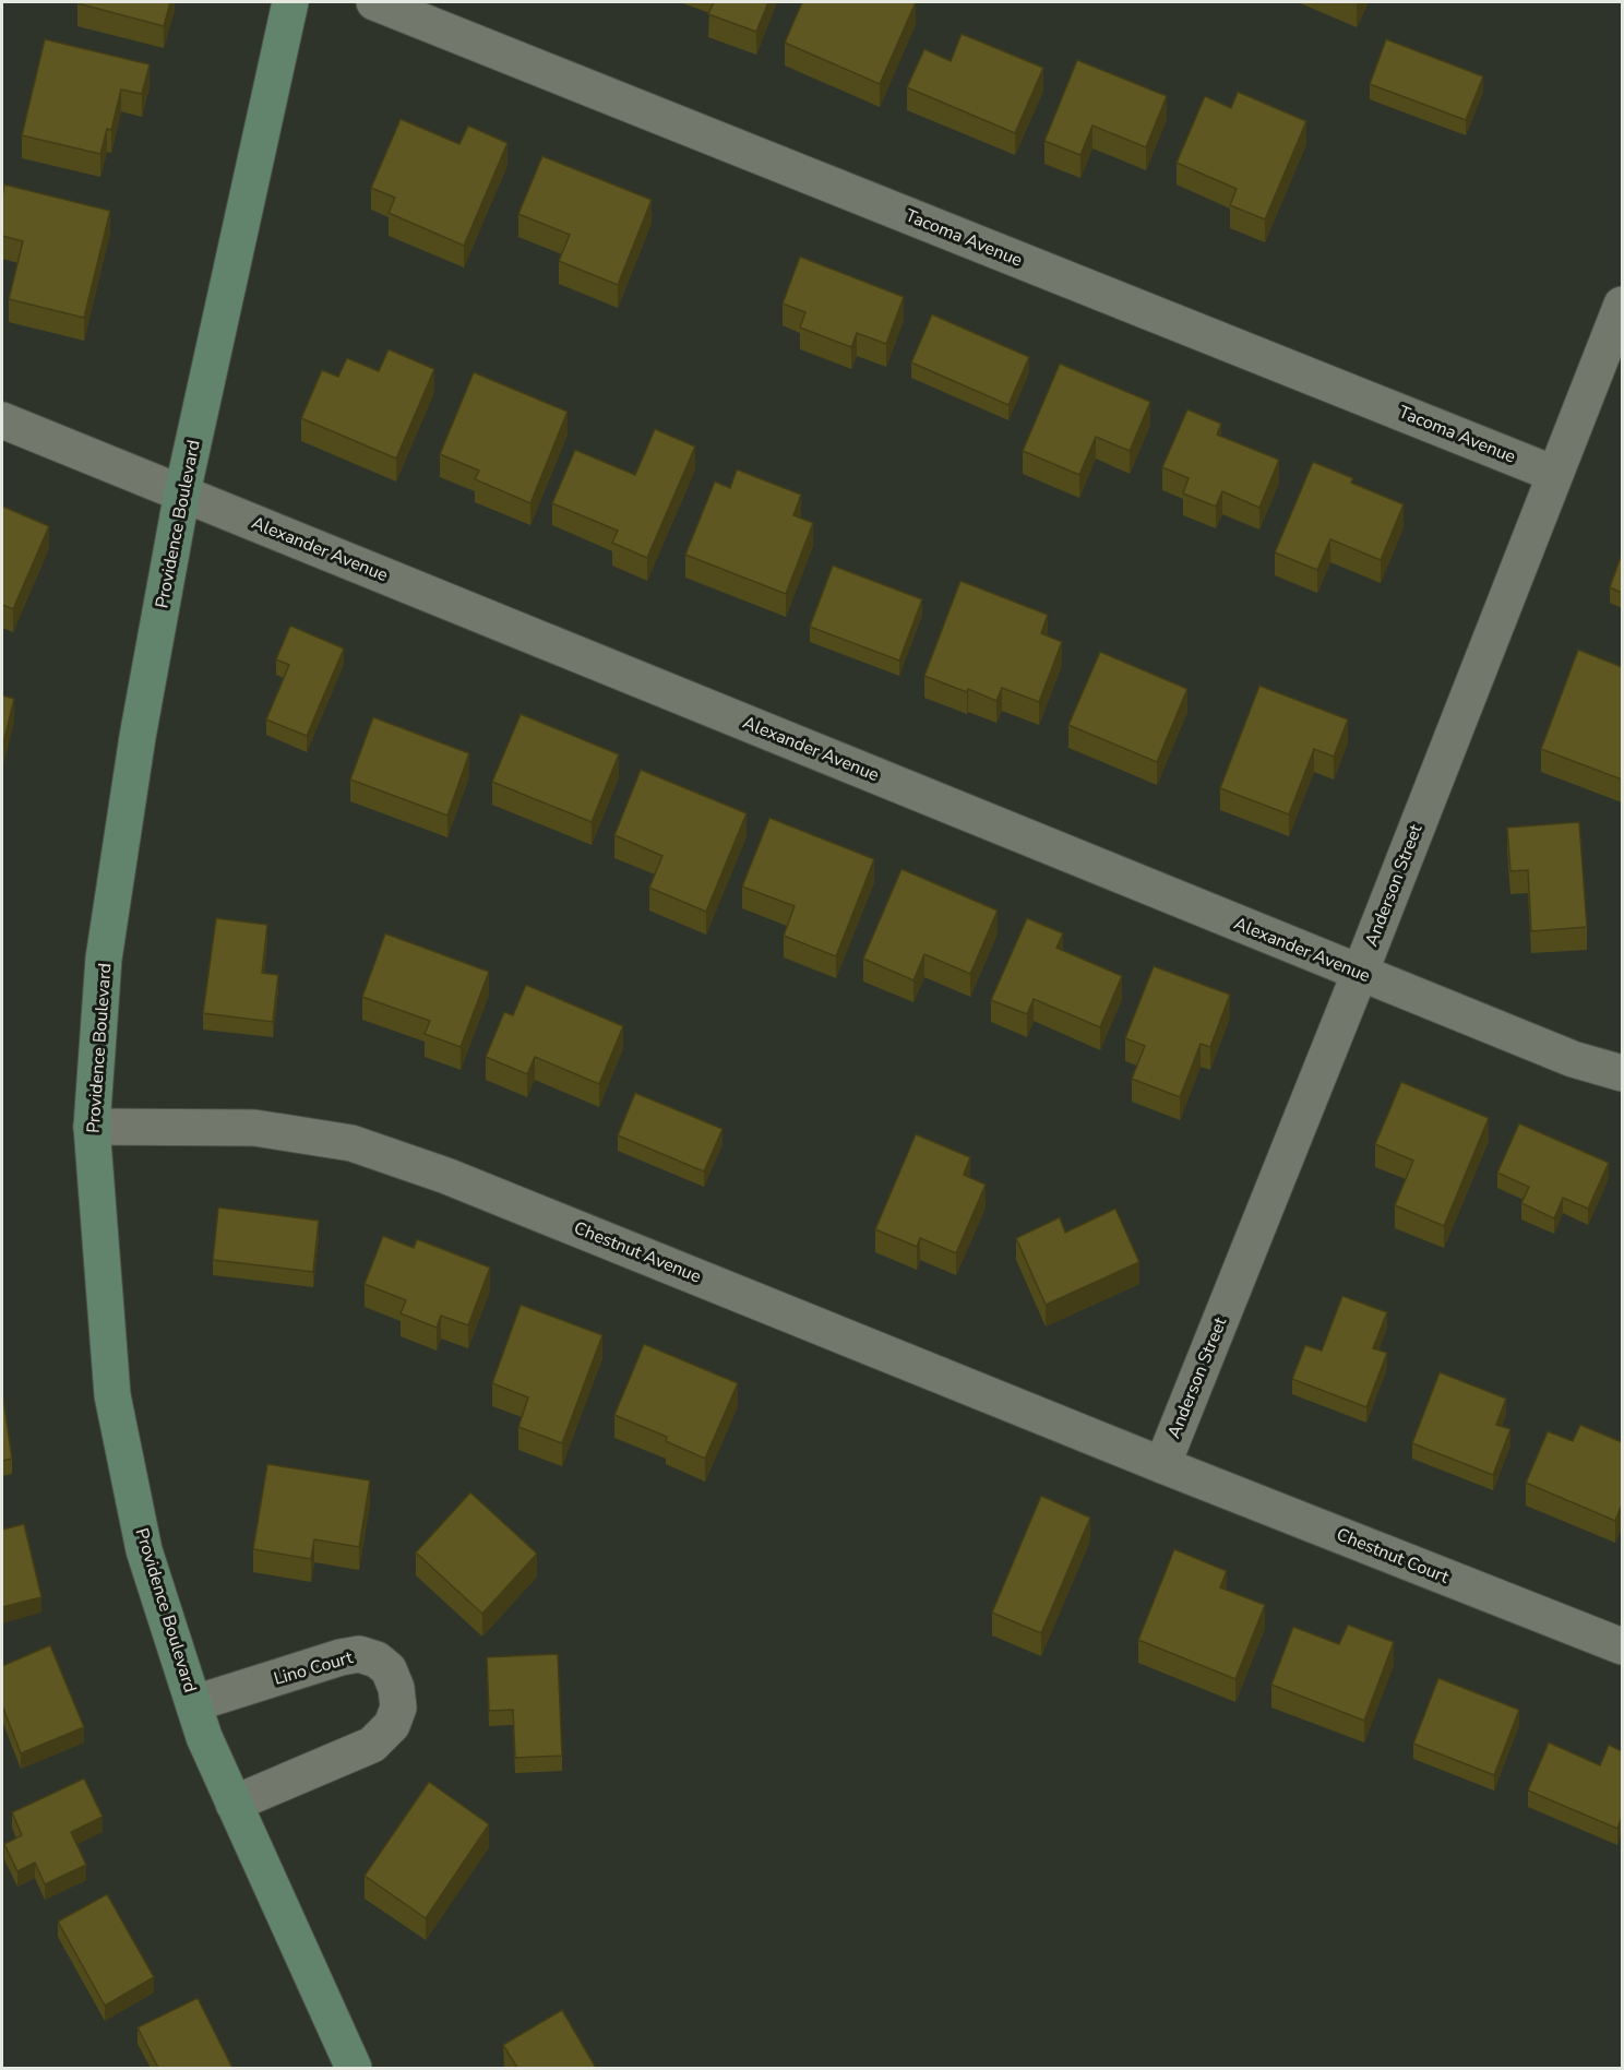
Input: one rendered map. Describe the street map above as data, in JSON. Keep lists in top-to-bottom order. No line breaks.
{"streets":{"main road":["Providence Boulevard"],"street":["Tacoma Avenue","Alexander Avenue","Anderson Street","Chestnut Avenue","Chestnut Court","Lino Court"]},"crossings":[["Tacoma Avenue","Anderson Street"],["Providence Boulevard","Alexander Avenue"],["Providence Boulevard","Chestnut Avenue"],["Providence Boulevard","Lino Court"],["Alexander Avenue","Anderson Street"],["Anderson Street","Chestnut Avenue"],["Anderson Street","Chestnut Court"],["Chestnut Avenue","Chestnut Court"]]}
